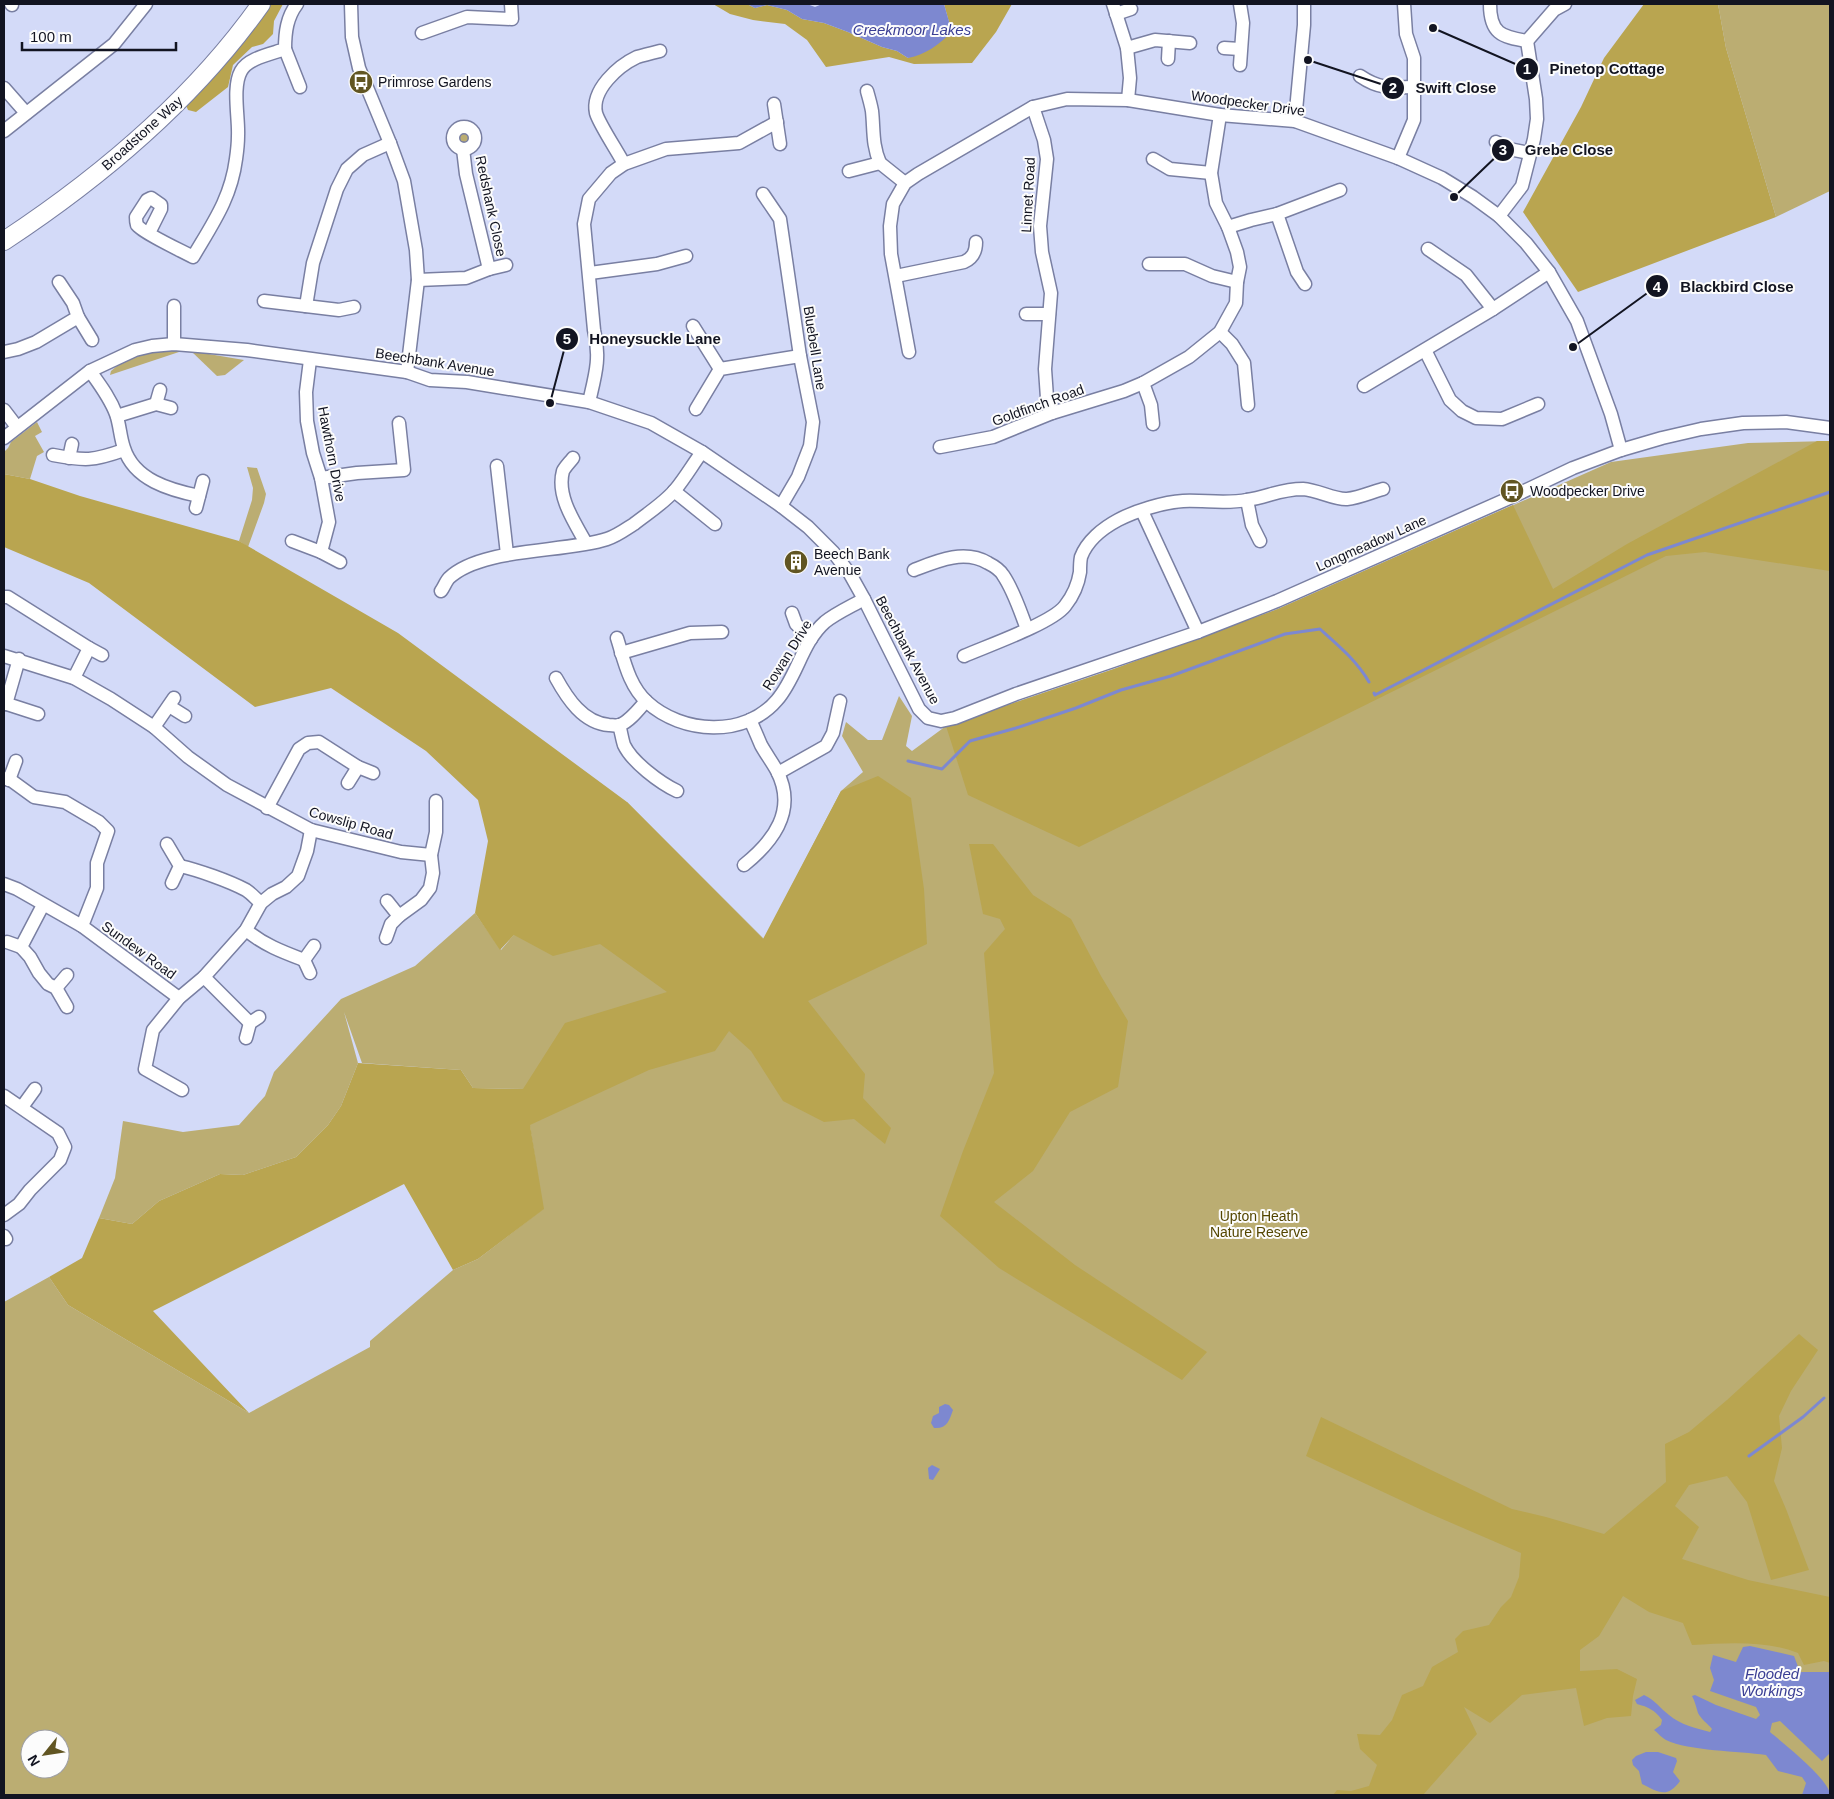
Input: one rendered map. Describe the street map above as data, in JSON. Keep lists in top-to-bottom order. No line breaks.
{"streets":{"street":["Woodpecker Drive","Broadstone Way","Linnet Road","Redshank Close","Bluebell Lane","Beechbank Avenue","Goldfinch Road","Hawthorn Drive","Longmeadow Lane","Rowan Drive","Cowslip Road","Sundew Road"]},"crossings":[["Woodpecker Drive","Linnet Road"],["Woodpecker Drive","Goldfinch Road"],["Woodpecker Drive","Longmeadow Lane"],["Linnet Road","Goldfinch Road"],["Bluebell Lane","Beechbank Avenue"],["Beechbank Avenue","Hawthorn Drive"],["Beechbank Avenue","Longmeadow Lane"],["Beechbank Avenue","Rowan Drive"]],"water":["Creekmoor Lakes","Flooded Workings"],"parks":["Upton Heath Nature Reserve"],"places":{"other":["Pinetop Cottage","Swift Close","Grebe Close","Blackbird Close","Honeysuckle Lane"],"bus stop":["Primrose Gardens","Woodpecker Drive"],"building":["Beech Bank Avenue"]},"scale_bar":"100 m","north":"bottom left"}
